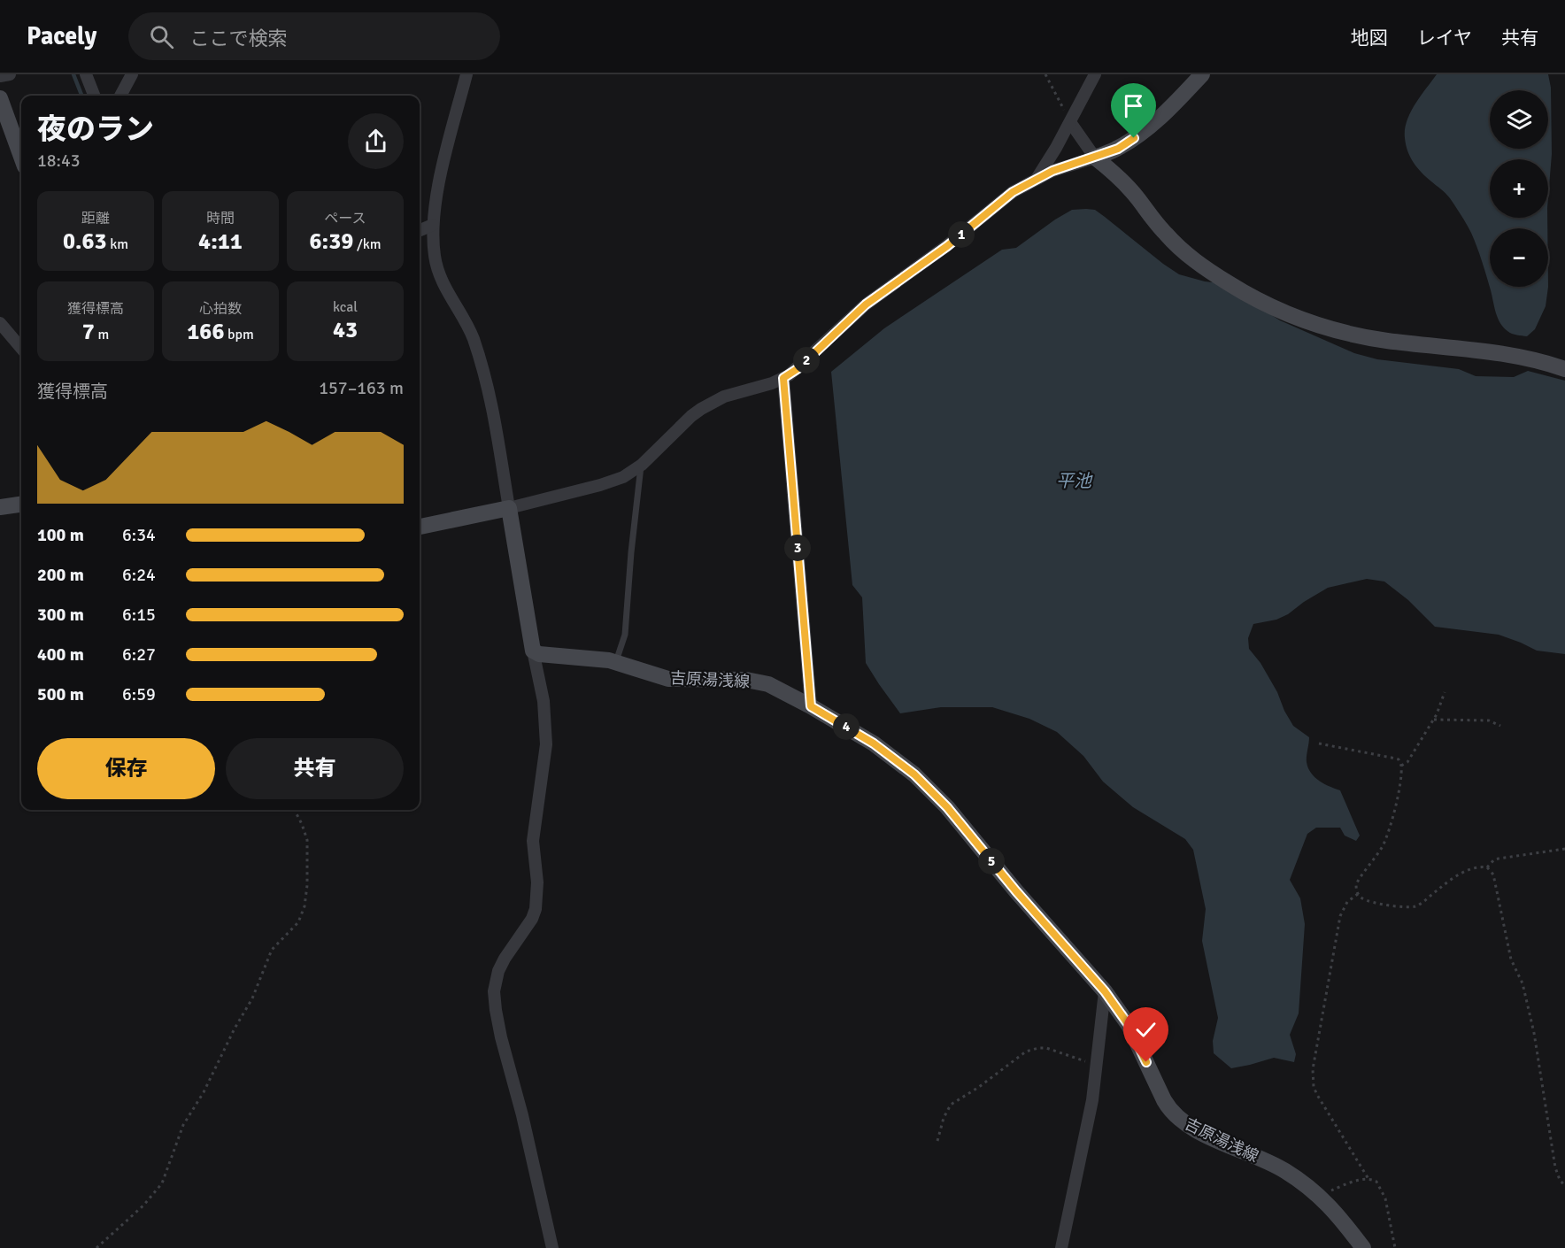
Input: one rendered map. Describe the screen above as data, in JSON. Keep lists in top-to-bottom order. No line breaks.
{"streets":{"main road":["吉原湯浅線"]},"water":["平池"],"page":{"header":"Pacely","search":"ここで検索","nav":["地図","レイヤ","共有"],"map_buttons":["+","−"],"heading":["夜のラン","18:43"],"stats":[["距離","0.63 km"],["時間","4:11"],["ペース","6:39 /km"],["獲得標高","7 m"],["心拍数","166 bpm"],["kcal","43"]],"pins":["1","2","3","4","5"],"chart":["獲得標高","157–163 m"],"list":[{"name":"100 m","note":"6:34"},{"name":"200 m","note":"6:24"},{"name":"300 m","note":"6:15"},{"name":"400 m","note":"6:27"},{"name":"500 m","note":"6:59"}],"buttons":["保存","共有"]}}
